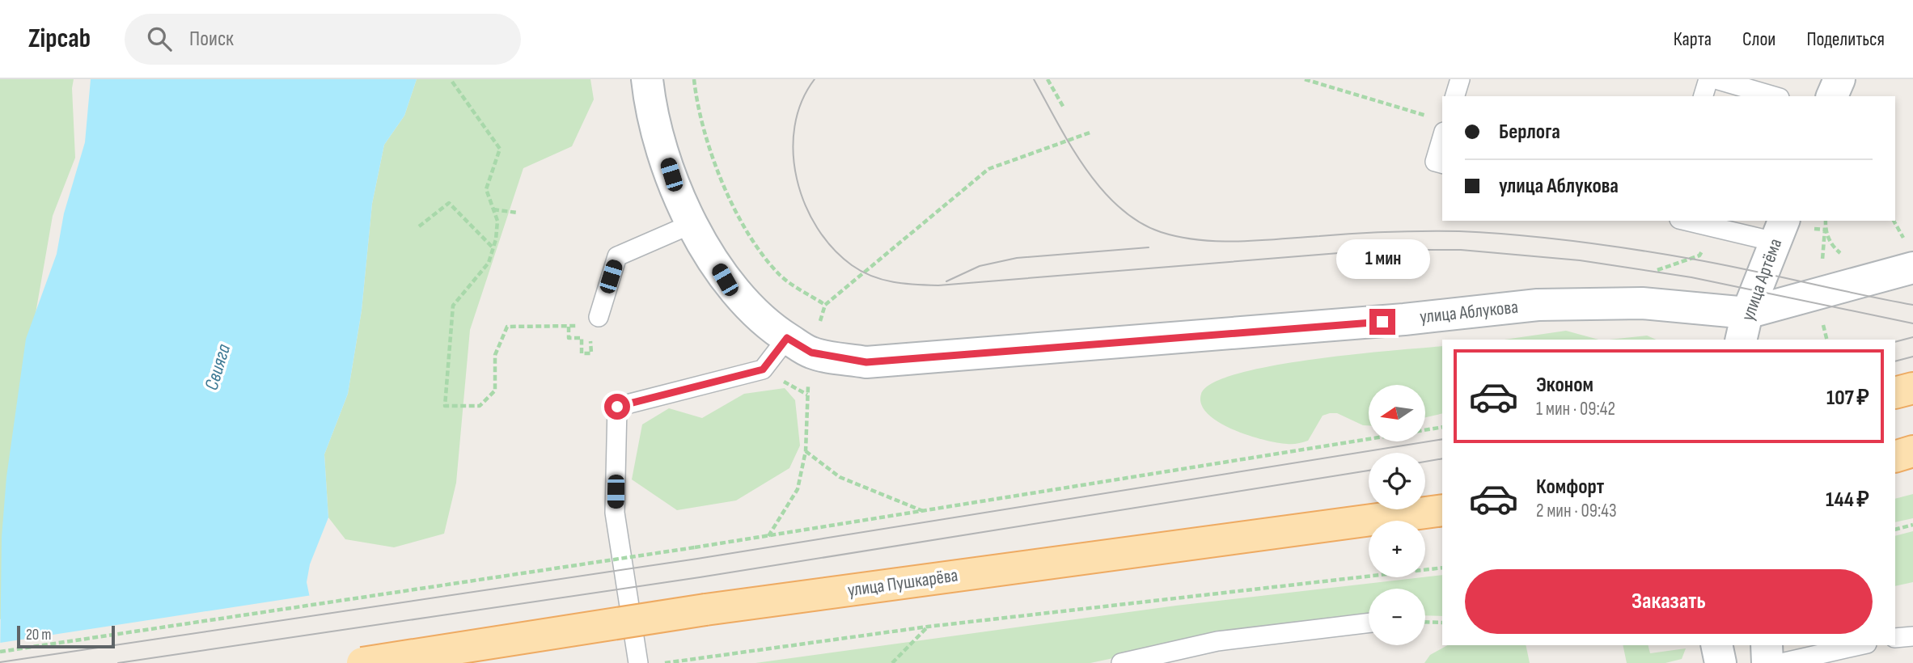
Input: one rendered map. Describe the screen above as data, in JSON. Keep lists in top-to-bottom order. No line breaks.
{"streets":{"main road":["улица Пушкарёва"],"street":["улица Артёма","улица Аблукова"]},"crossings":[["улица Артёма","улица Аблукова"]],"water":["Свияга"],"scale_bar":"20 m","north":"left","page":{"header":"Zipcab","search":"Поиск","nav":["Карта","Слои","Поделиться"],"banner":["Берлога","улица Аблукова"],"bubble":"1 мин","list":[{"name":"Эконом","note":"1 мин · 09:42","value":"107 ₽"},{"name":"Комфорт","note":"2 мин · 09:43","value":"144 ₽"}],"map_buttons":["+","−"],"buttons":"Заказать","scale":"20 m"}}
